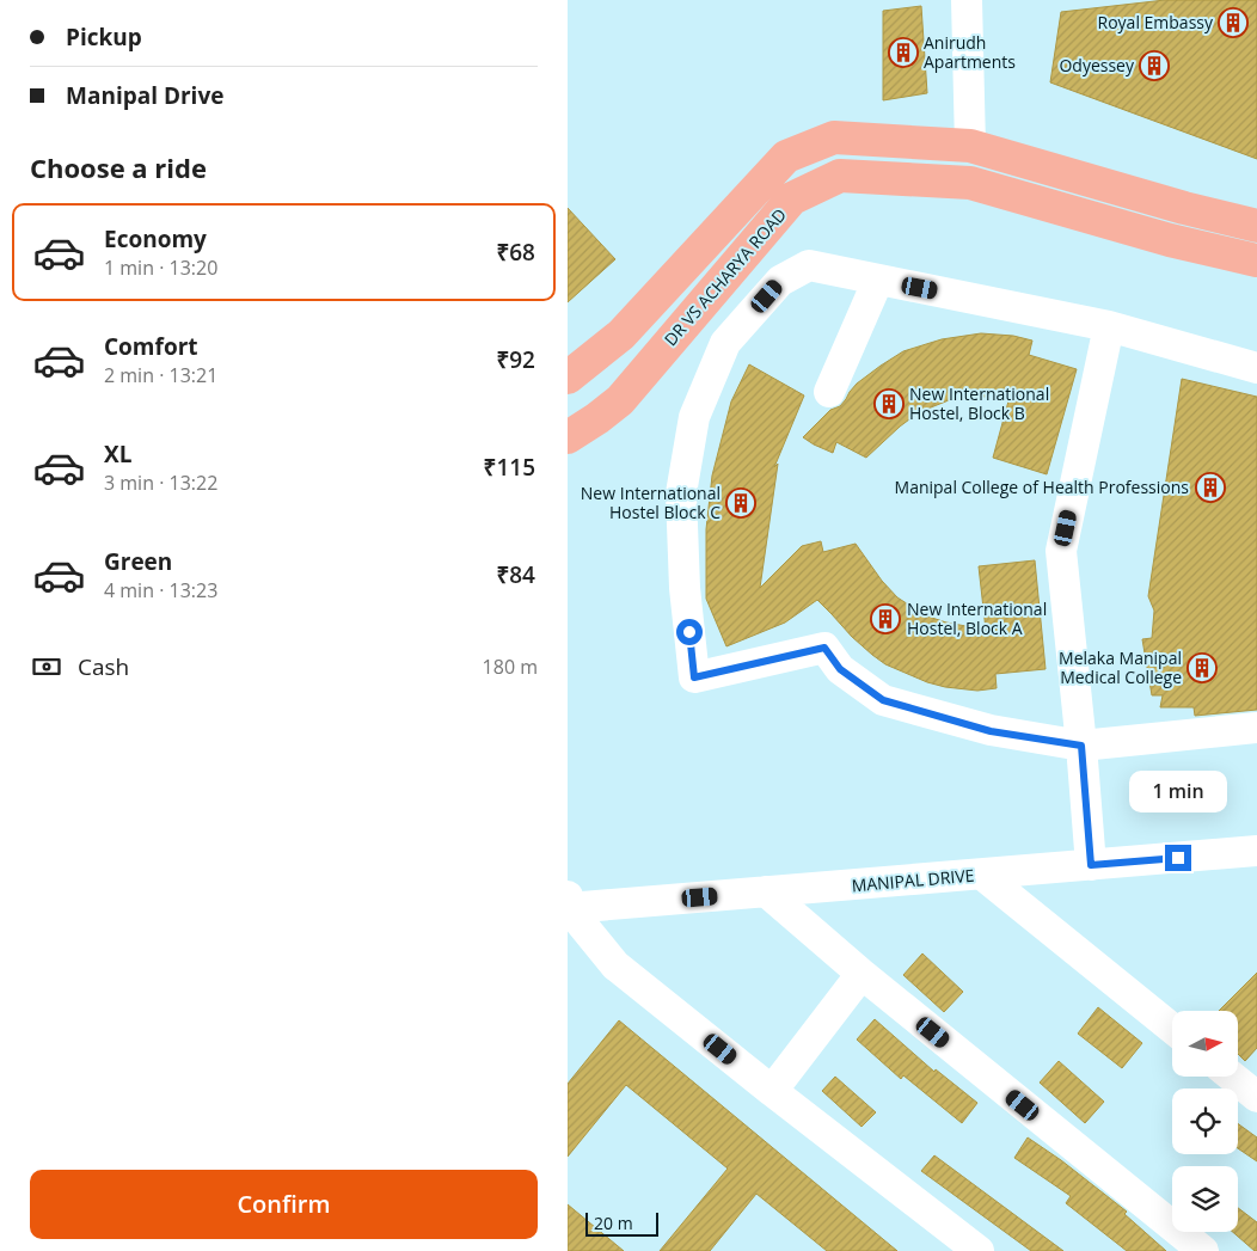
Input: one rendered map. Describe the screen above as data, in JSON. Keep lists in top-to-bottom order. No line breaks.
{"streets":{"main road":["DR VS ACHARYA ROAD"],"street":["MANIPAL DRIVE"]},"places":{"building":["Royal Embassy","Anirudh Apartments","Odyessey","New International Hostel, Block B","Manipal College of Health Professions","New International Hostel Block C","New International Hostel, Block A","Melaka Manipal Medical College"]},"scale_bar":"20 m","north":"right","page":{"banner":["Pickup","Manipal Drive"],"heading":"Choose a ride","list":[{"name":"Economy","note":"1 min · 13:20","value":"₹68"},{"name":"Comfort","note":"2 min · 13:21","value":"₹92"},{"name":"XL","note":"3 min · 13:22","value":"₹115"},{"name":"Green","note":"4 min · 13:23","value":"₹84"}],"pay":["Cash","180 m"],"bubble":"1 min","buttons":"Confirm","scale":"20 m"}}
